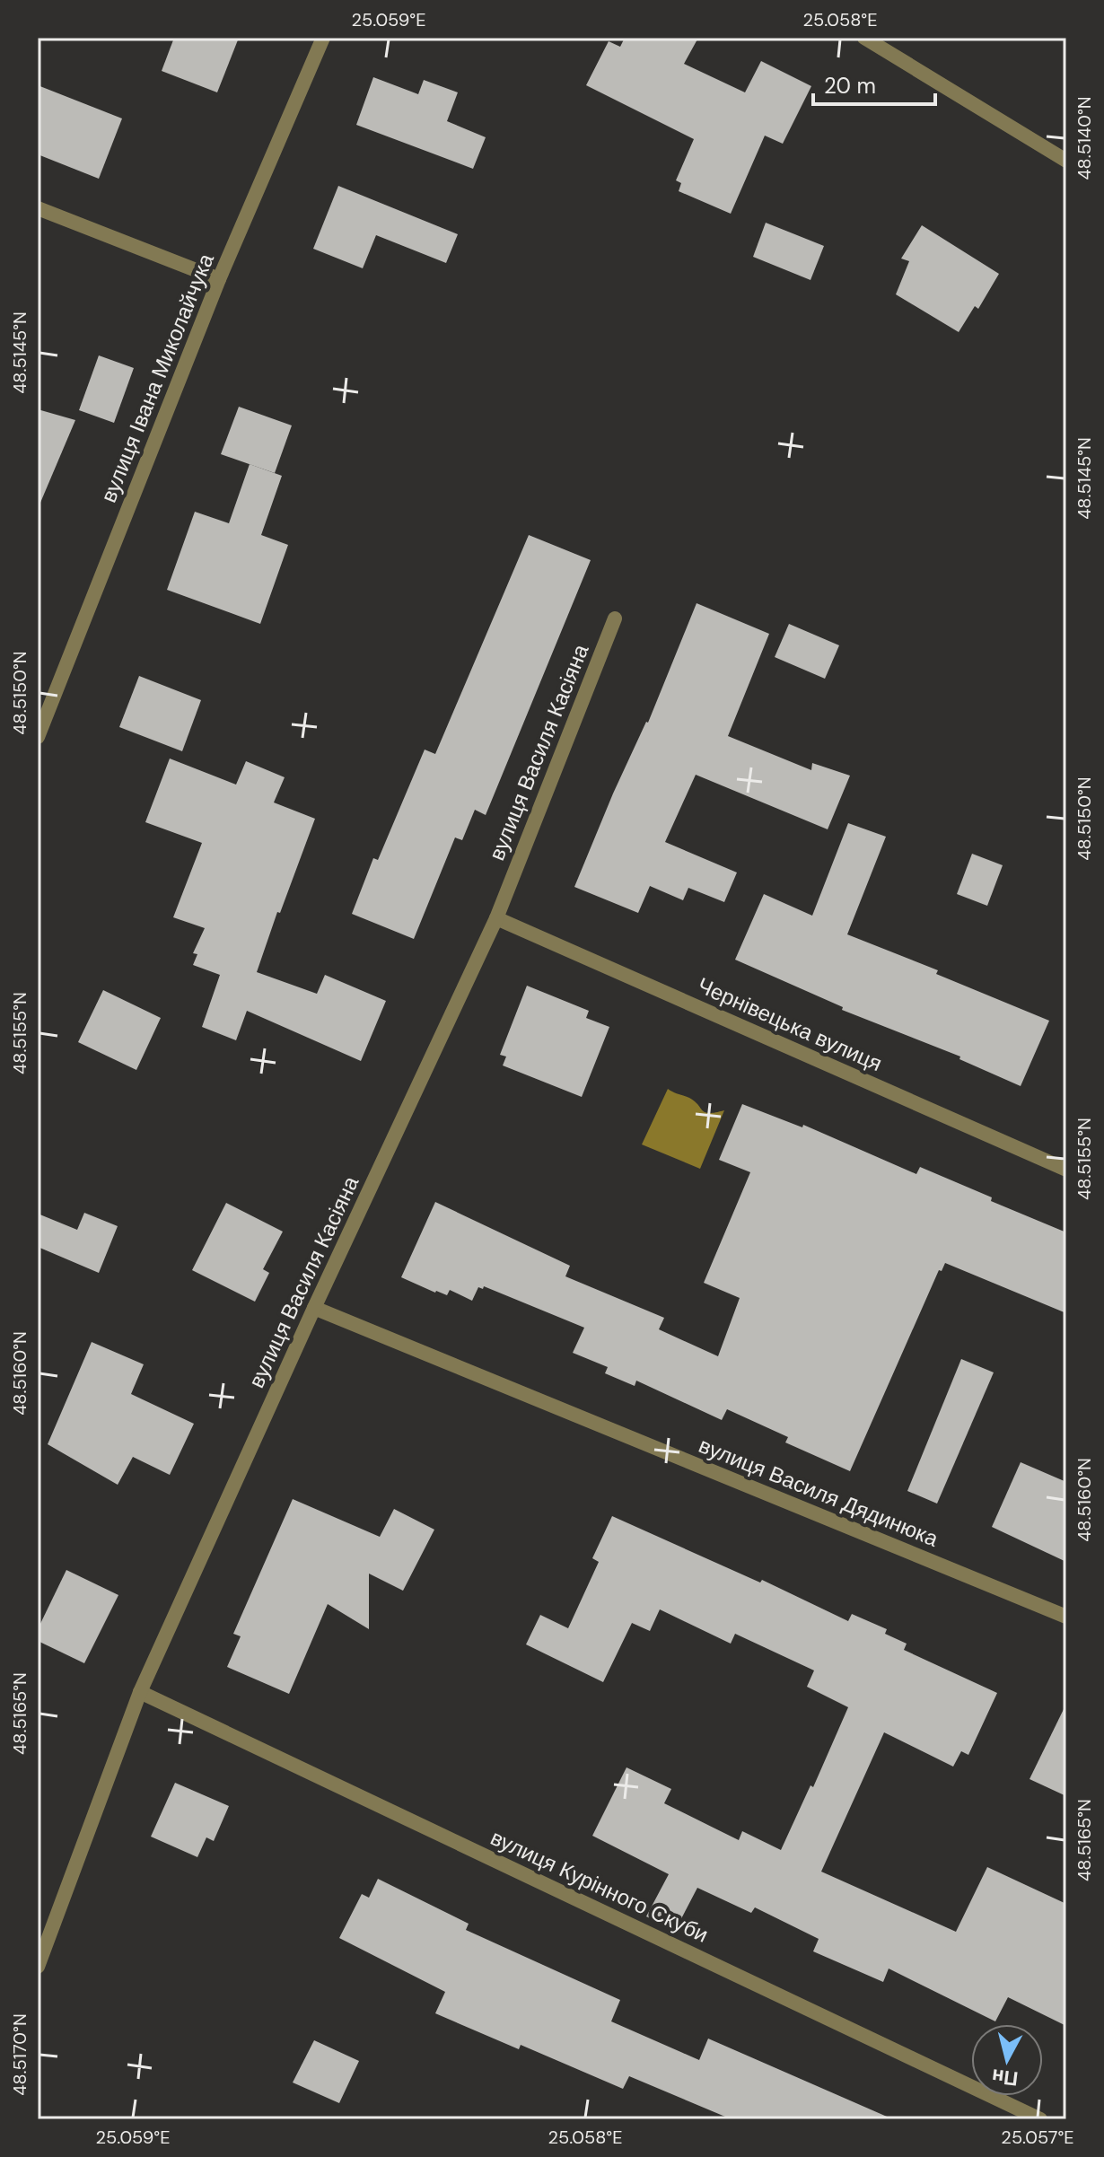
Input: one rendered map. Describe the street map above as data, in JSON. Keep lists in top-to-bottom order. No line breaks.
{"streets":{"street":["вулиця Івана Миколайчука","вулиця Василя Касіяна","Чернівецька вулиця","вулиця Василя Дядинюка","вулиця Курінного Скуби"]},"crossings":[["вулиця Василя Касіяна","Чернівецька вулиця"],["вулиця Василя Касіяна","вулиця Василя Дядинюка"],["вулиця Василя Касіяна","вулиця Курінного Скуби"]],"scale_bar":"20 m","north":"bottom","coordinates":["25.059°E","25.058°E","48.5140°N","48.5145°N","48.5150°N","48.5155°N","48.5160°N","48.5165°N","48.5170°N","25.057°E"]}
